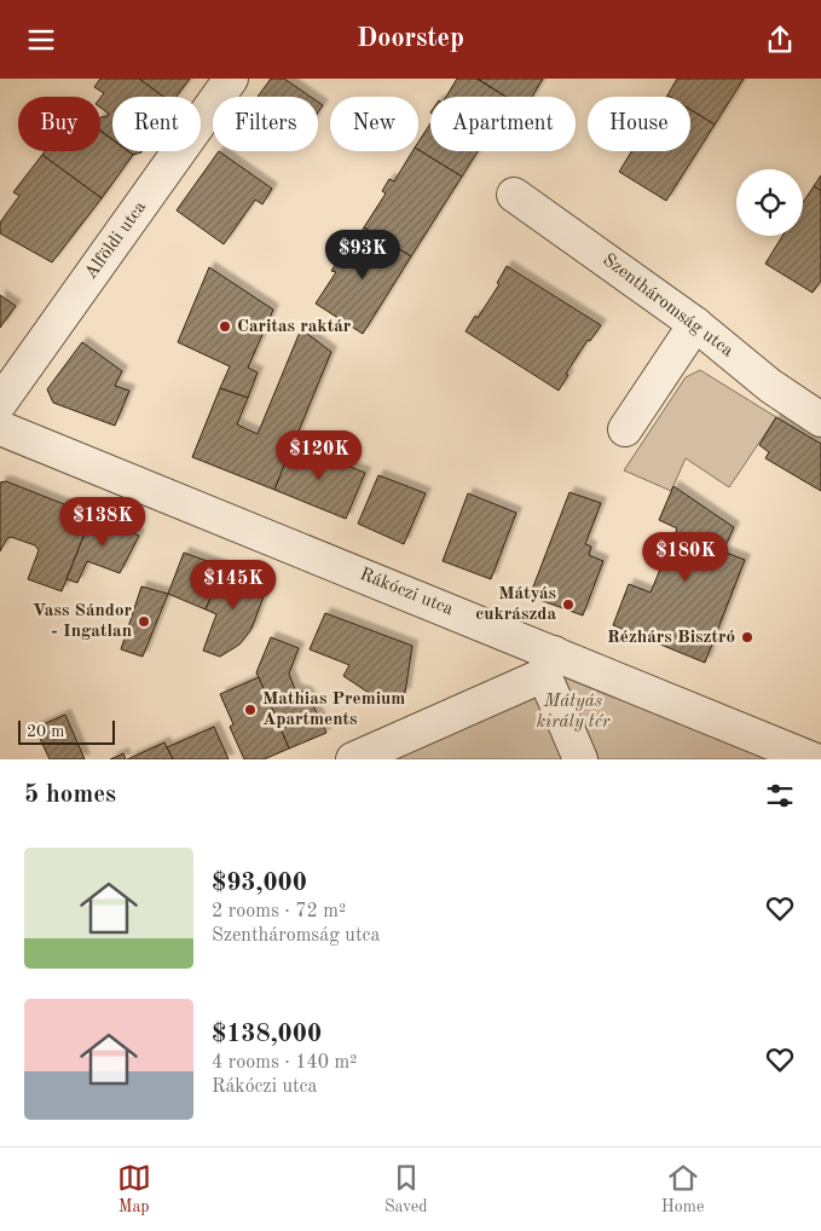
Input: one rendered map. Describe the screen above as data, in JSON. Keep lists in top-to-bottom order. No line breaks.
{"streets":{"street":["Alföldi utca","Szentháromság utca","Rákóczi utca"]},"parks":["Mátyás király tér"],"places":["Caritas raktár","Mátyás cukrászda","Vass Sándor - Ingatlan","Rézhárs Bisztró","Mathias Premium Apartments"],"scale_bar":"20 m","page":{"header":"Doorstep","chip":["Buy","Rent","Filters","New","Apartment","House"],"price":["$93K","$120K","$138K","$180K","$145K"],"scale":"20 m","heading":"5 homes","list":[{"name":"$93,000","note":"2 rooms · 72 m² · Szentháromság utca"},{"name":"$138,000","note":"4 rooms · 140 m² · Rákóczi utca"}],"tabs":["Map","Saved","Home"]}}
